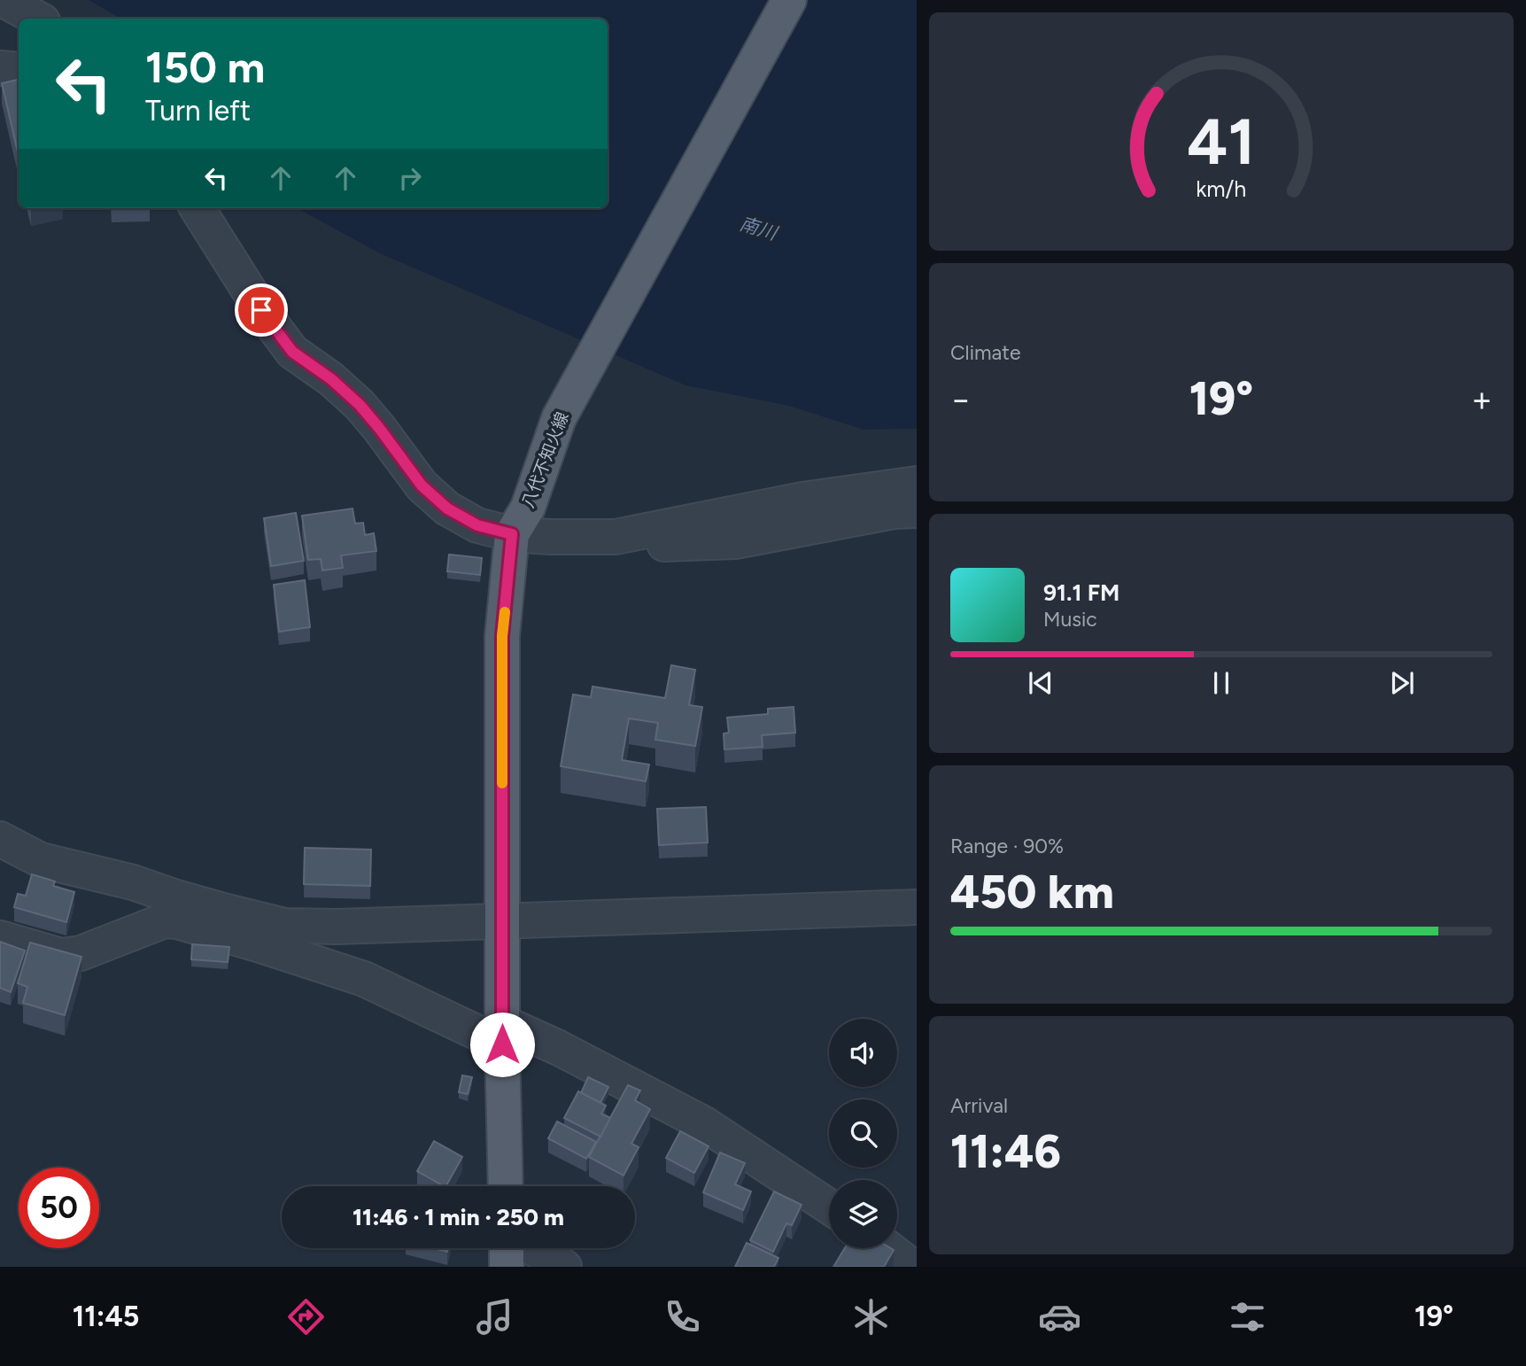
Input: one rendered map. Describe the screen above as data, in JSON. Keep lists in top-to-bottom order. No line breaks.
{"streets":{"main road":["八代不知火線"]},"water":["南川"],"page":{"turn":["150 m","Turn left"],"tile":["Climate",["Range · 90%","450 km"],["Arrival","11:46"]],"heat":["−","19°","+"],"song":["91.1 FM","Music"],"limit":"50","trip":"11:46 · 1 min · 250 m","tabs":["11:45","19°"],"gauge":["41","km/h"]}}
